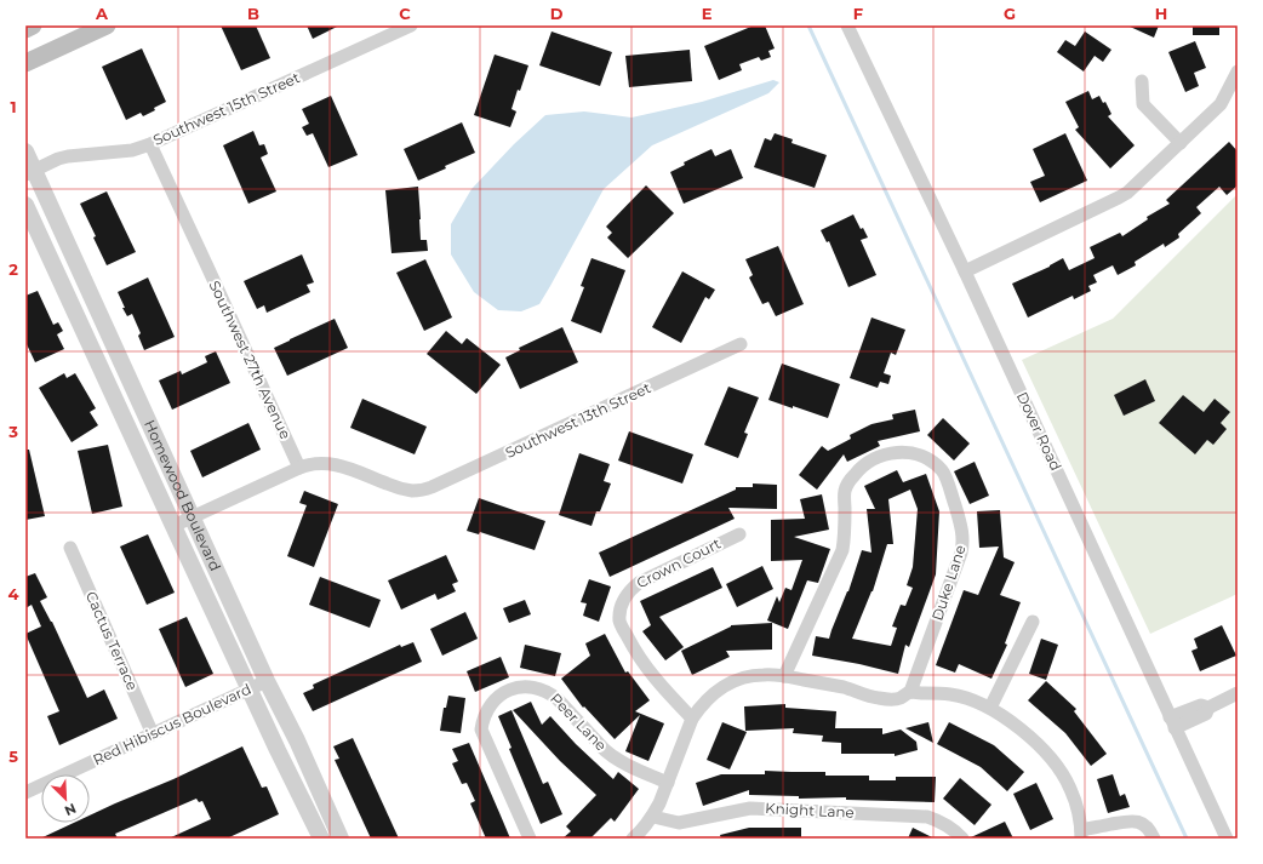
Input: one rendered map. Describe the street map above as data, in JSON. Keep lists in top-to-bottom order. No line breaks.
{"streets":{"street":["Southwest 15th Street","Southwest 27th Avenue","Southwest 13th Street","Dover Road","Homewood Boulevard","Crown Court","Duke Lane","Cactus Terrace","Peer Lane","Red Hibiscus Boulevard","Knight Lane"]},"crossings":[["Southwest 15th Street","Southwest 27th Avenue"],["Southwest 15th Street","Homewood Boulevard"],["Southwest 27th Avenue","Southwest 13th Street"],["Homewood Boulevard","Red Hibiscus Boulevard"],["Cactus Terrace","Red Hibiscus Boulevard"]],"north":"bottom right","grid":{"columns":["A","B","C","D","E","F","G","H"],"rows":["1","2","3","4","5"]}}
